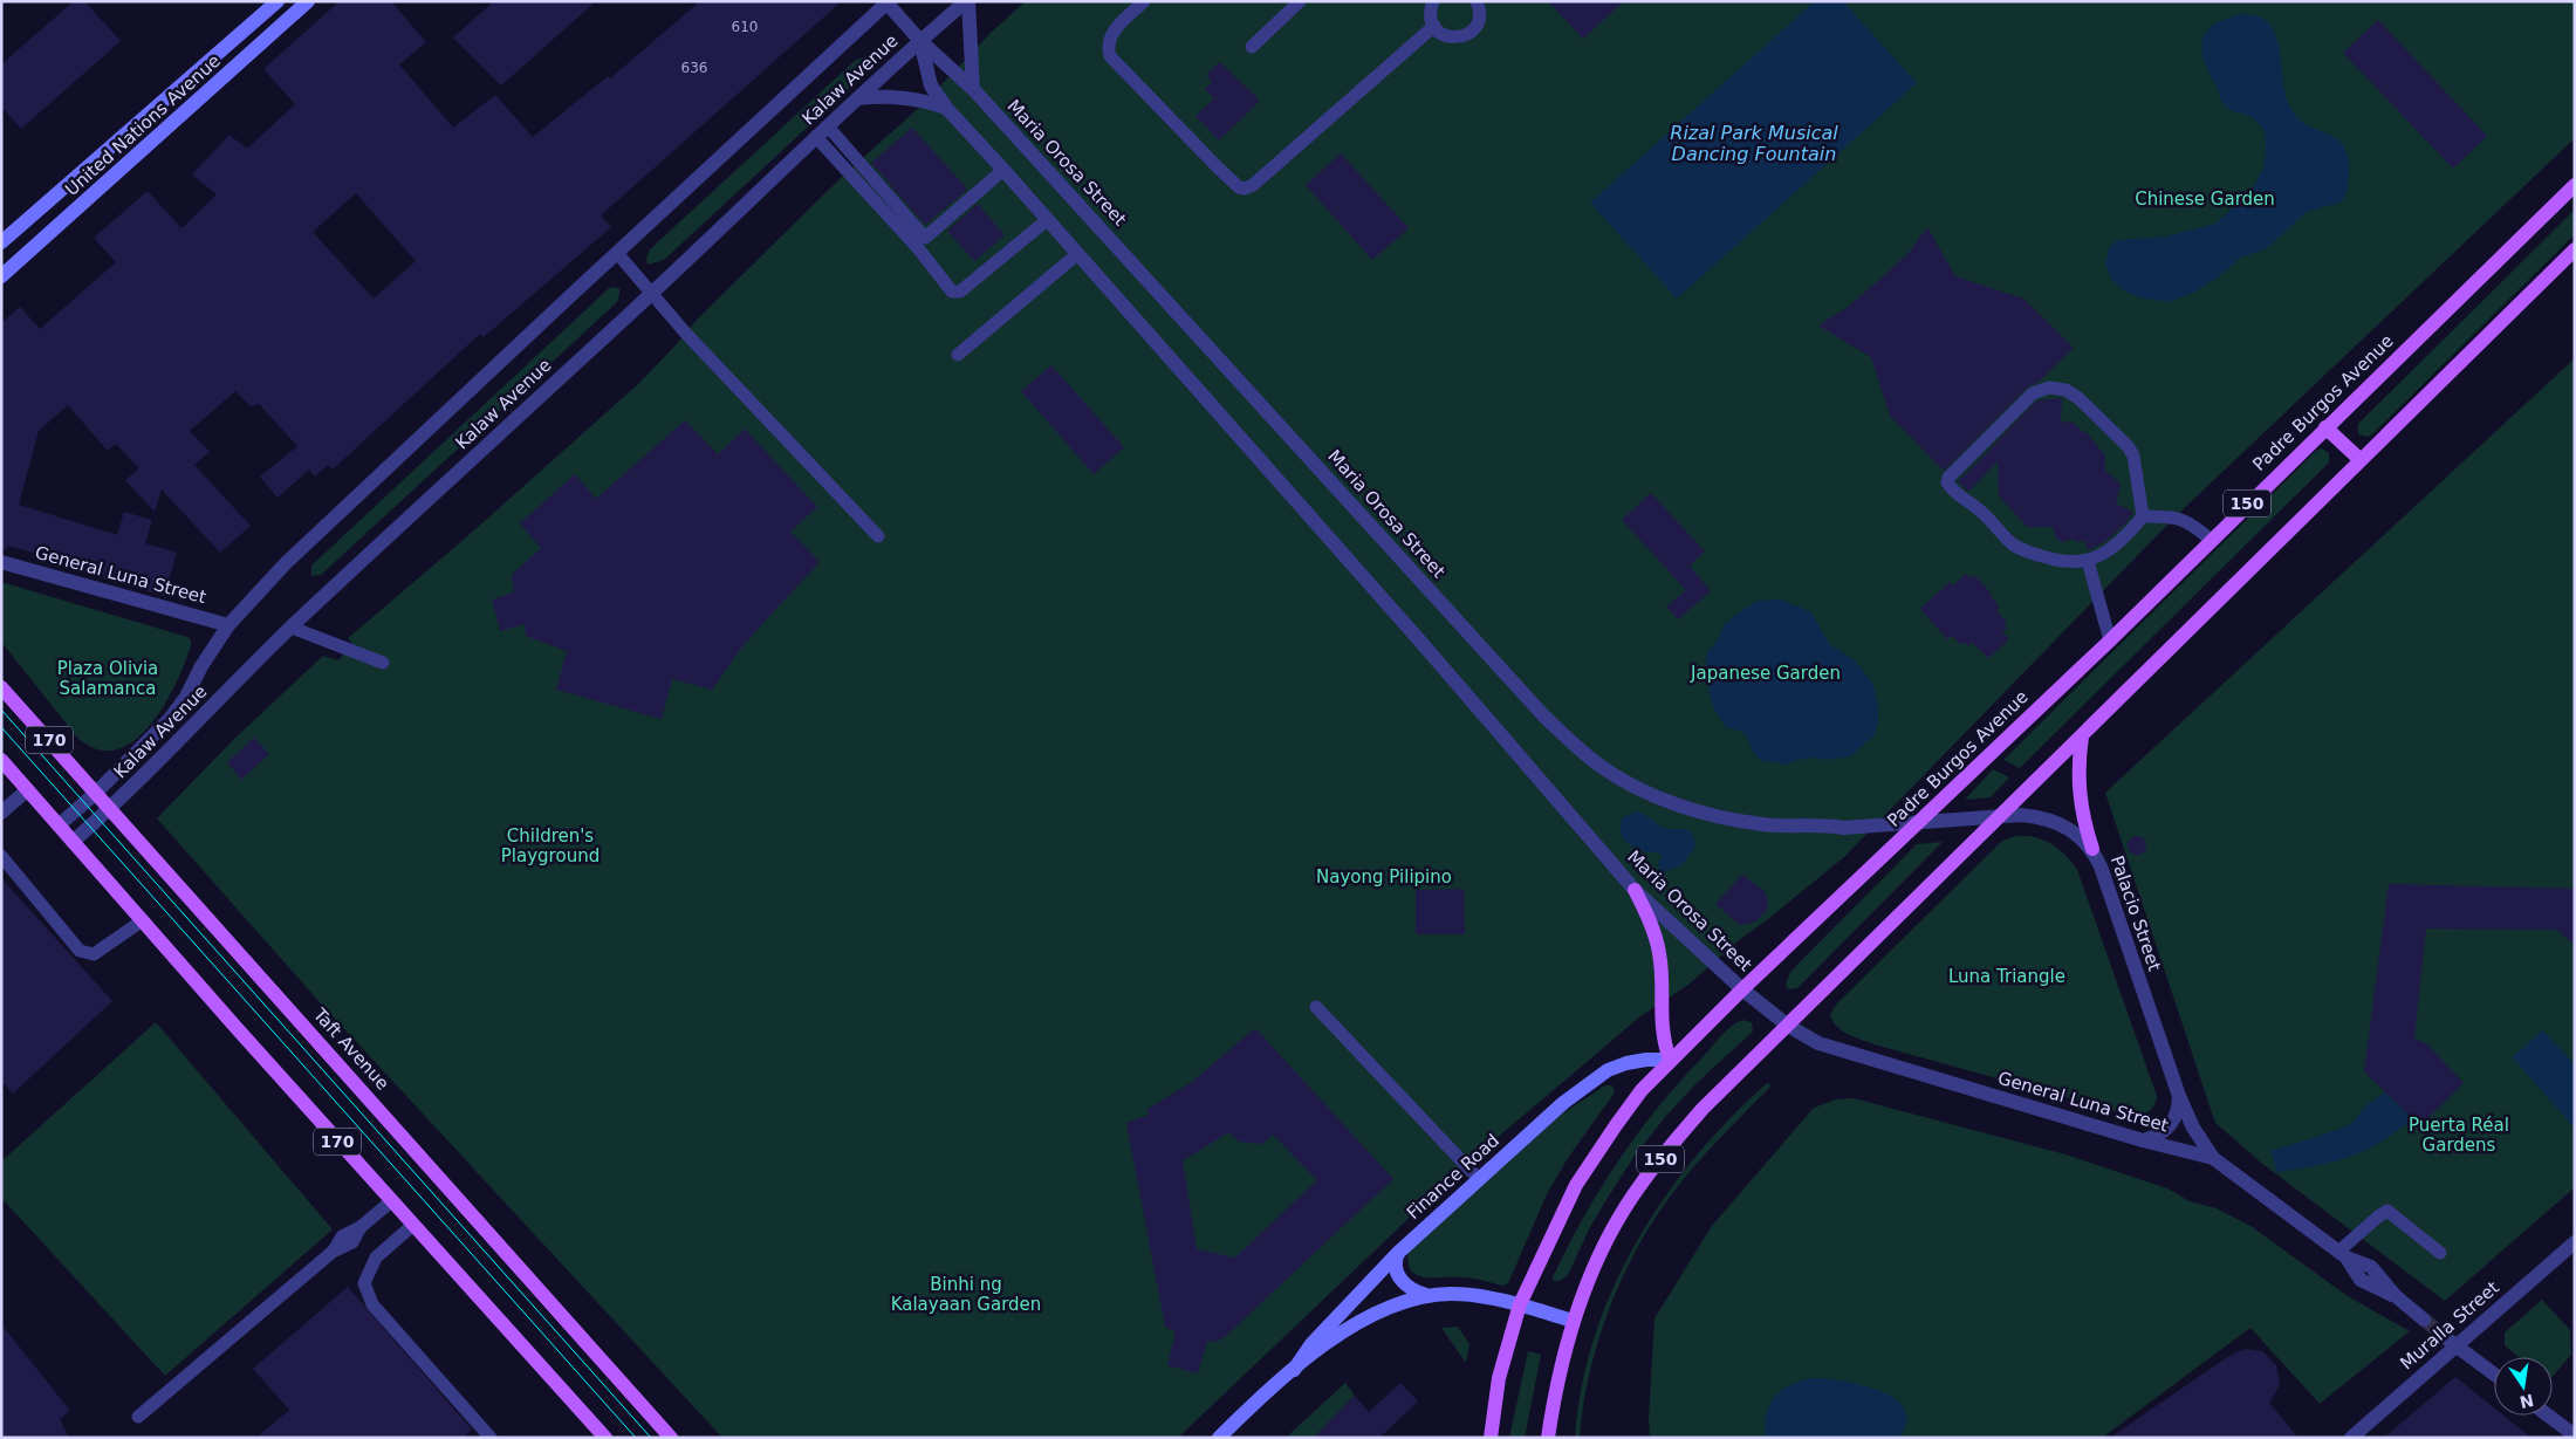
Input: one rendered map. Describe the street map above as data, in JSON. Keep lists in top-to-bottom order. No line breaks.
{"streets":{"main road":["United Nations Avenue","Padre Burgos Avenue","150","170","Taft Avenue","Finance Road"],"street":["Kalaw Avenue","Maria Orosa Street","General Luna Street","Palacio Street","Muralla Street"]},"crossings":[["Kalaw Avenue","Maria Orosa Street"],["Kalaw Avenue","General Luna Street"],["Kalaw Avenue","170"],["Kalaw Avenue","Taft Avenue"],["Maria Orosa Street","Padre Burgos Avenue"],["Maria Orosa Street","150"],["Maria Orosa Street","General Luna Street"],["Maria Orosa Street","Palacio Street"],["Padre Burgos Avenue","Palacio Street"],["Padre Burgos Avenue","Finance Road"],["150","General Luna Street"],["150","Palacio Street"],["150","Finance Road"],["General Luna Street","Palacio Street"]],"water":["Rizal Park Musical Dancing Fountain"],"parks":["Chinese Garden","Plaza Olivia Salamanca","Japanese Garden","Children's Playground","Nayong Pilipino","Luna Triangle","Puerta Réal Gardens","Binhi ng Kalayaan Garden"],"house_numbers":["610","636"],"north":"bottom"}
